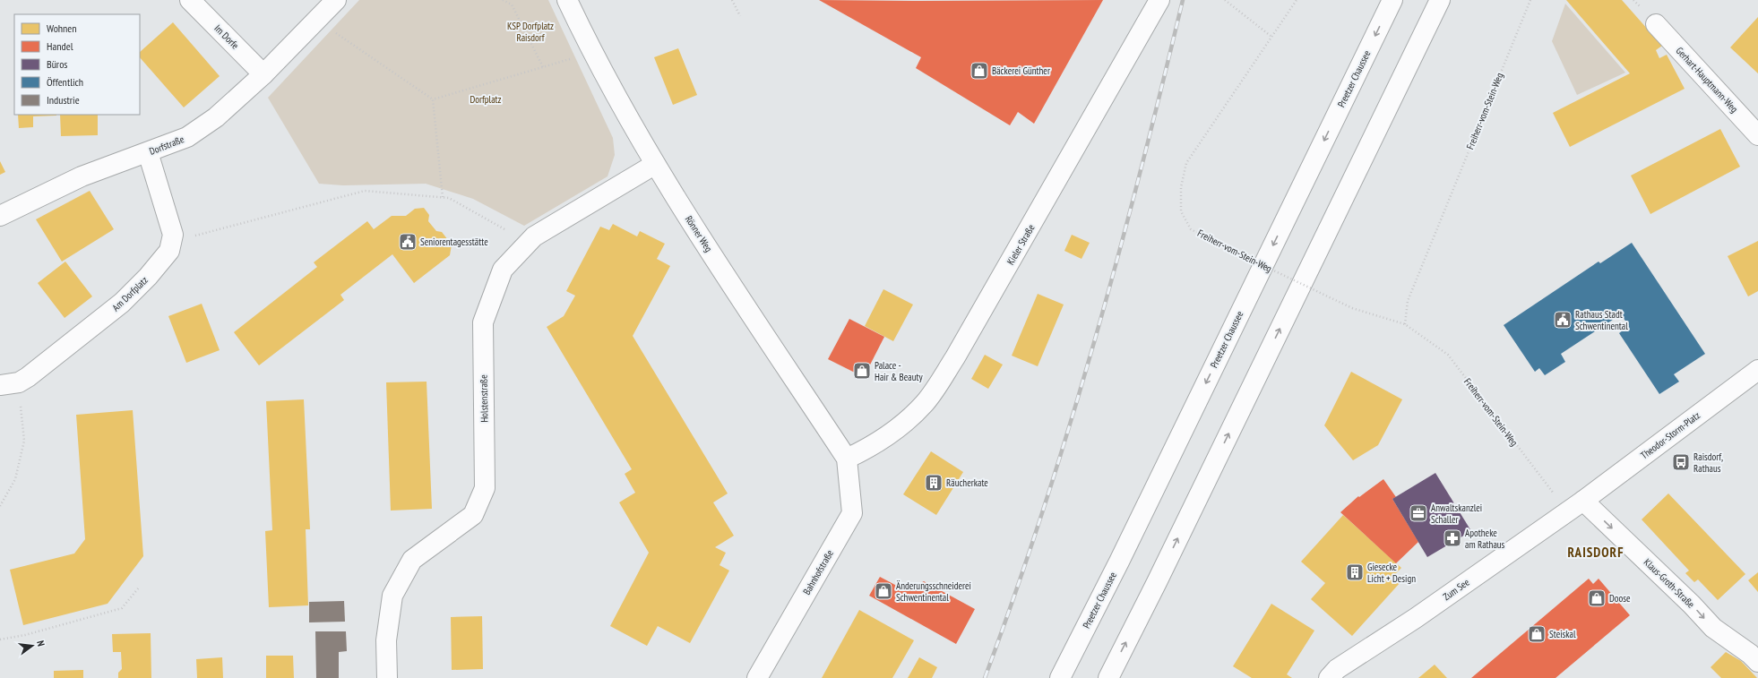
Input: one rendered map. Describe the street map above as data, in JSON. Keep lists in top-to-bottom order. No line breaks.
{"streets":{"main road":["Im Dorfe","Preetzer Chaussee","Gerhart-Hauptmann-Weg","Dorfstraße","Rönner Weg","Kieler Straße","Am Dorfplatz","Holstenstraße","Theodor-Storm-Platz","Bahnhofstraße","Klaus-Groth-Straße","Zum See"],"path":["Freiherr-vom-Stein-Weg"]},"crossings":[["Im Dorfe","Dorfstraße"],["Freiherr-vom-Stein-Weg","Zum See"],["Rönner Weg","Kieler Straße"],["Rönner Weg","Holstenstraße"],["Rönner Weg","Bahnhofstraße"],["Kieler Straße","Bahnhofstraße"],["Theodor-Storm-Platz","Klaus-Groth-Straße"],["Theodor-Storm-Platz","Zum See"],["Klaus-Groth-Straße","Zum See"]],"one_way":["Klaus-Groth-Straße"],"districts":["RAISDORF"],"parks":["KSP Dorfplatz Raisdorf","Dorfplatz"],"places":{"shop":["Bäckerei Günther","Palace - Hair & Beauty","Änderungsschneiderei Schwentinental","Doose","Steiskal"],"public building":["Seniorentagesstätte","Rathaus Stadt Schwentinental"],"bus stop":["Raisdorf, Rathaus"],"building":["Räucherkate","Giesecke Licht + Design"],"office":["Anwaltskanzlei Schaller"],"pharmacy":["Apotheke am Rathaus"]},"legend":["Wohnen","Handel","Büros","Öffentlich","Industrie"],"north":"right"}
